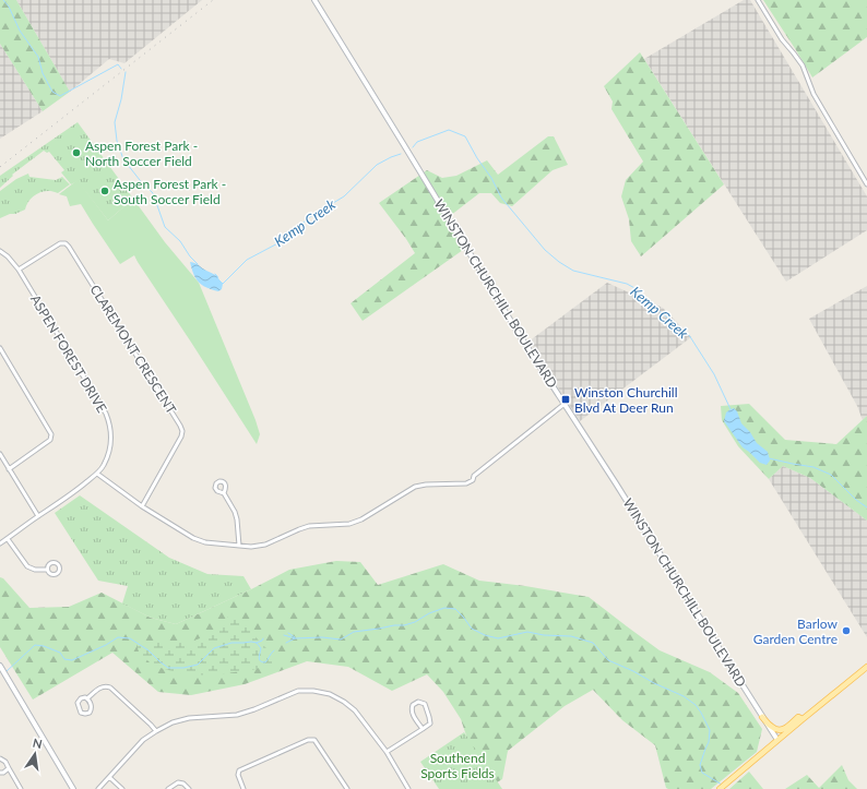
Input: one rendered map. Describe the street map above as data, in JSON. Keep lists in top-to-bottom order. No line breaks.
{"streets":{"main road":["WINSTON CHURCHILL BOULEVARD"],"street":["CLAREMONT CRESCENT","ASPEN FOREST DRIVE"]},"crossings":[["CLAREMONT CRESCENT","ASPEN FOREST DRIVE"]],"water":["Kemp Creek"],"parks":["Southend Sports Fields"],"places":{"other":["Aspen Forest Park - North Soccer Field","Aspen Forest Park - South Soccer Field","Barlow Garden Centre"],"transit":["Winston Churchill Blvd At Deer Run"]},"north":"top"}
